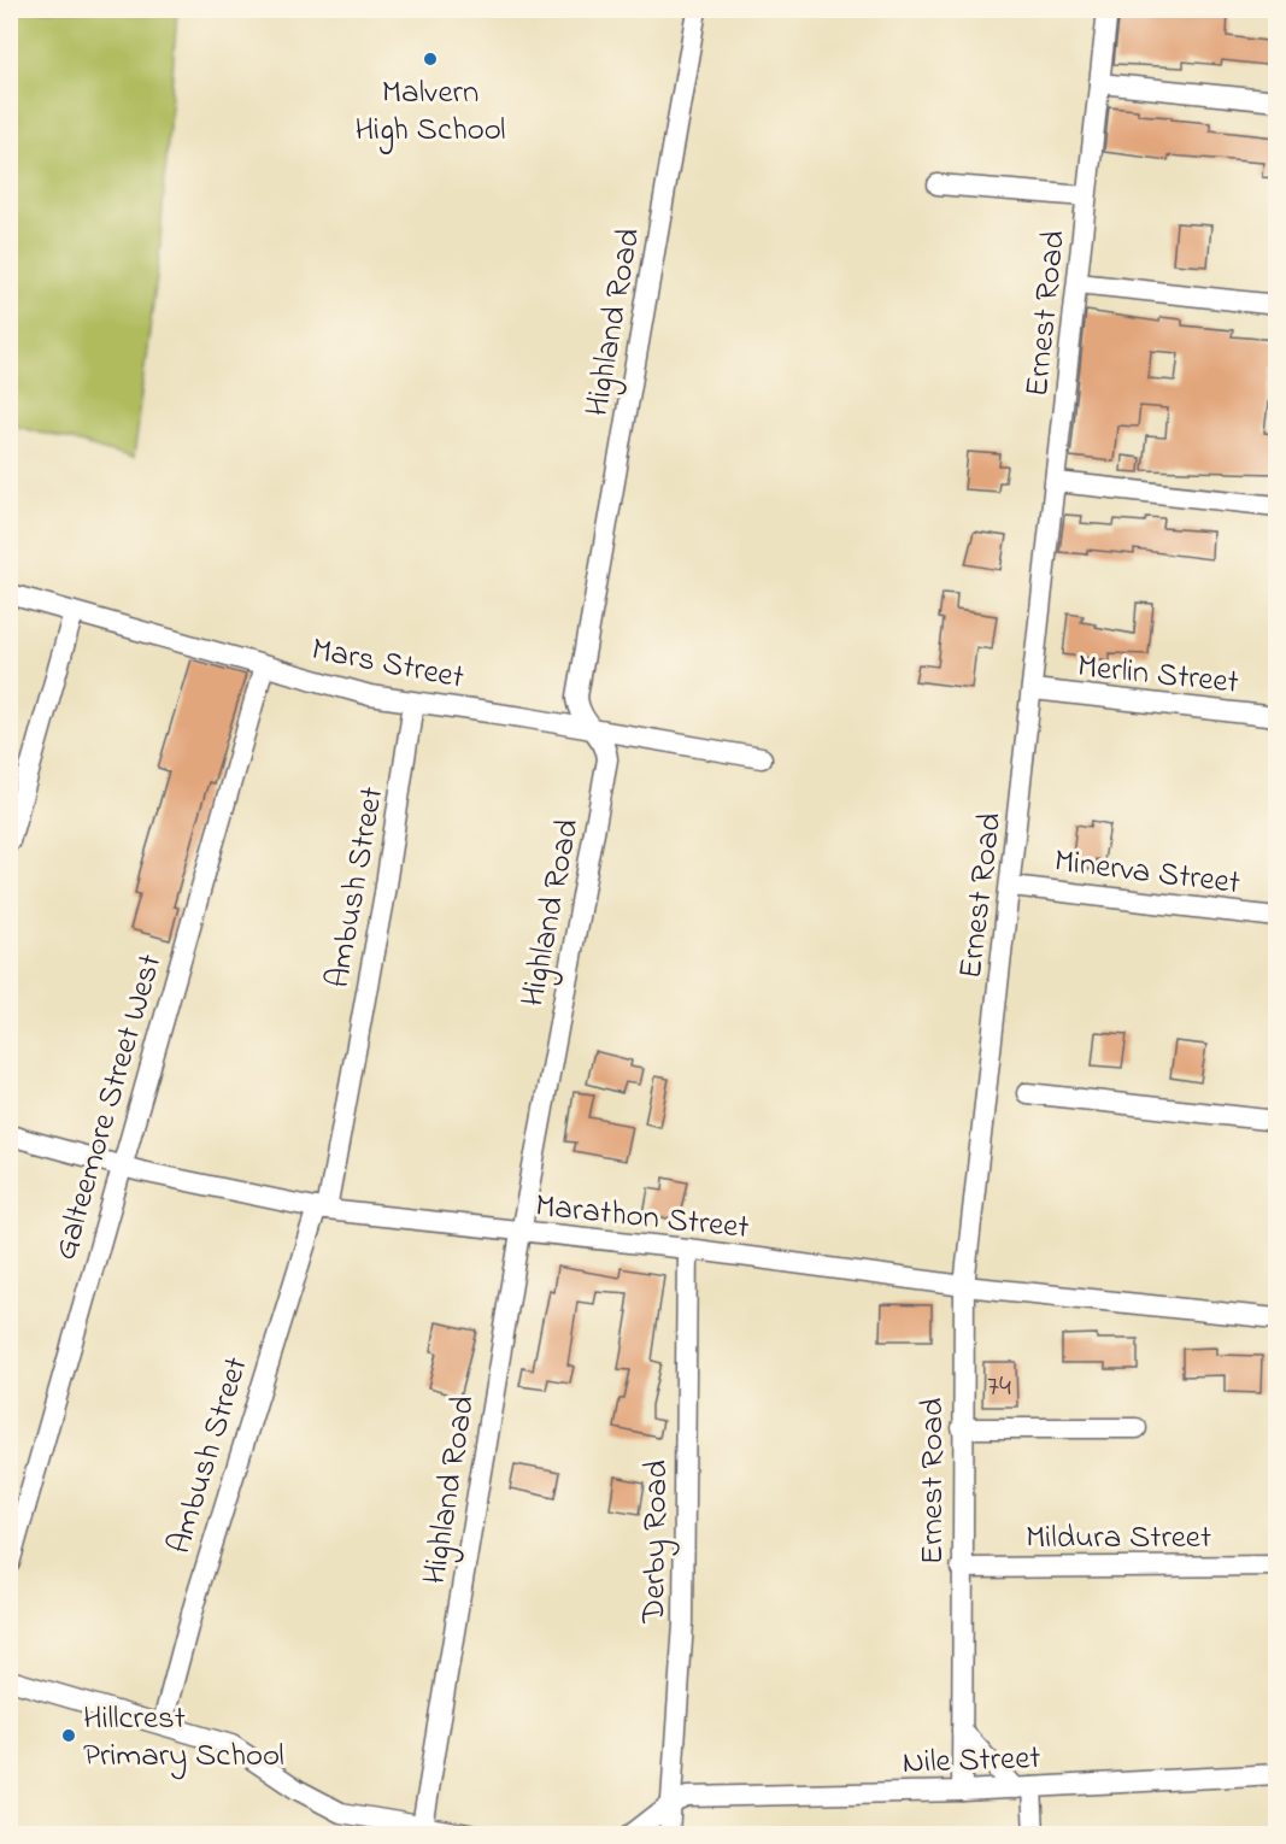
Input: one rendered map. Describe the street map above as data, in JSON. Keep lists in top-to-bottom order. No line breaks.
{"streets":{"street":["Ernest Road","Highland Road","Mars Street","Merlin Street","Minerva Street","Ambush Street","Galteemore Street West","Marathon Street","Mildura Street","Derby Road","Nile Street"]},"crossings":[["Ernest Road","Merlin Street"],["Ernest Road","Minerva Street"],["Ernest Road","Marathon Street"],["Ernest Road","Mildura Street"],["Ernest Road","Nile Street"],["Highland Road","Mars Street"],["Highland Road","Marathon Street"],["Mars Street","Ambush Street"],["Mars Street","Galteemore Street West"],["Ambush Street","Marathon Street"],["Galteemore Street West","Marathon Street"],["Marathon Street","Derby Road"],["Derby Road","Nile Street"]],"places":["Malvern High School","Hillcrest Primary School"],"house_numbers":["74"]}
